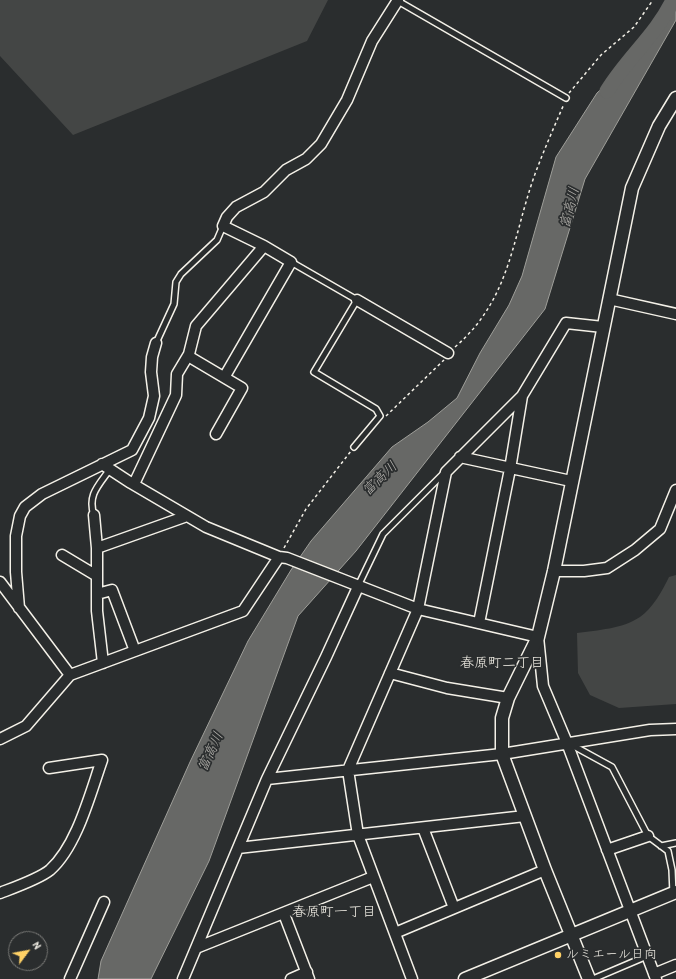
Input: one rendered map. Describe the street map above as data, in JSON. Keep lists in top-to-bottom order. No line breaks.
{"districts":["春原町二丁目","春原町一丁目"],"water":["富高川"],"places":["ルミエール日向"],"north":"top right"}
